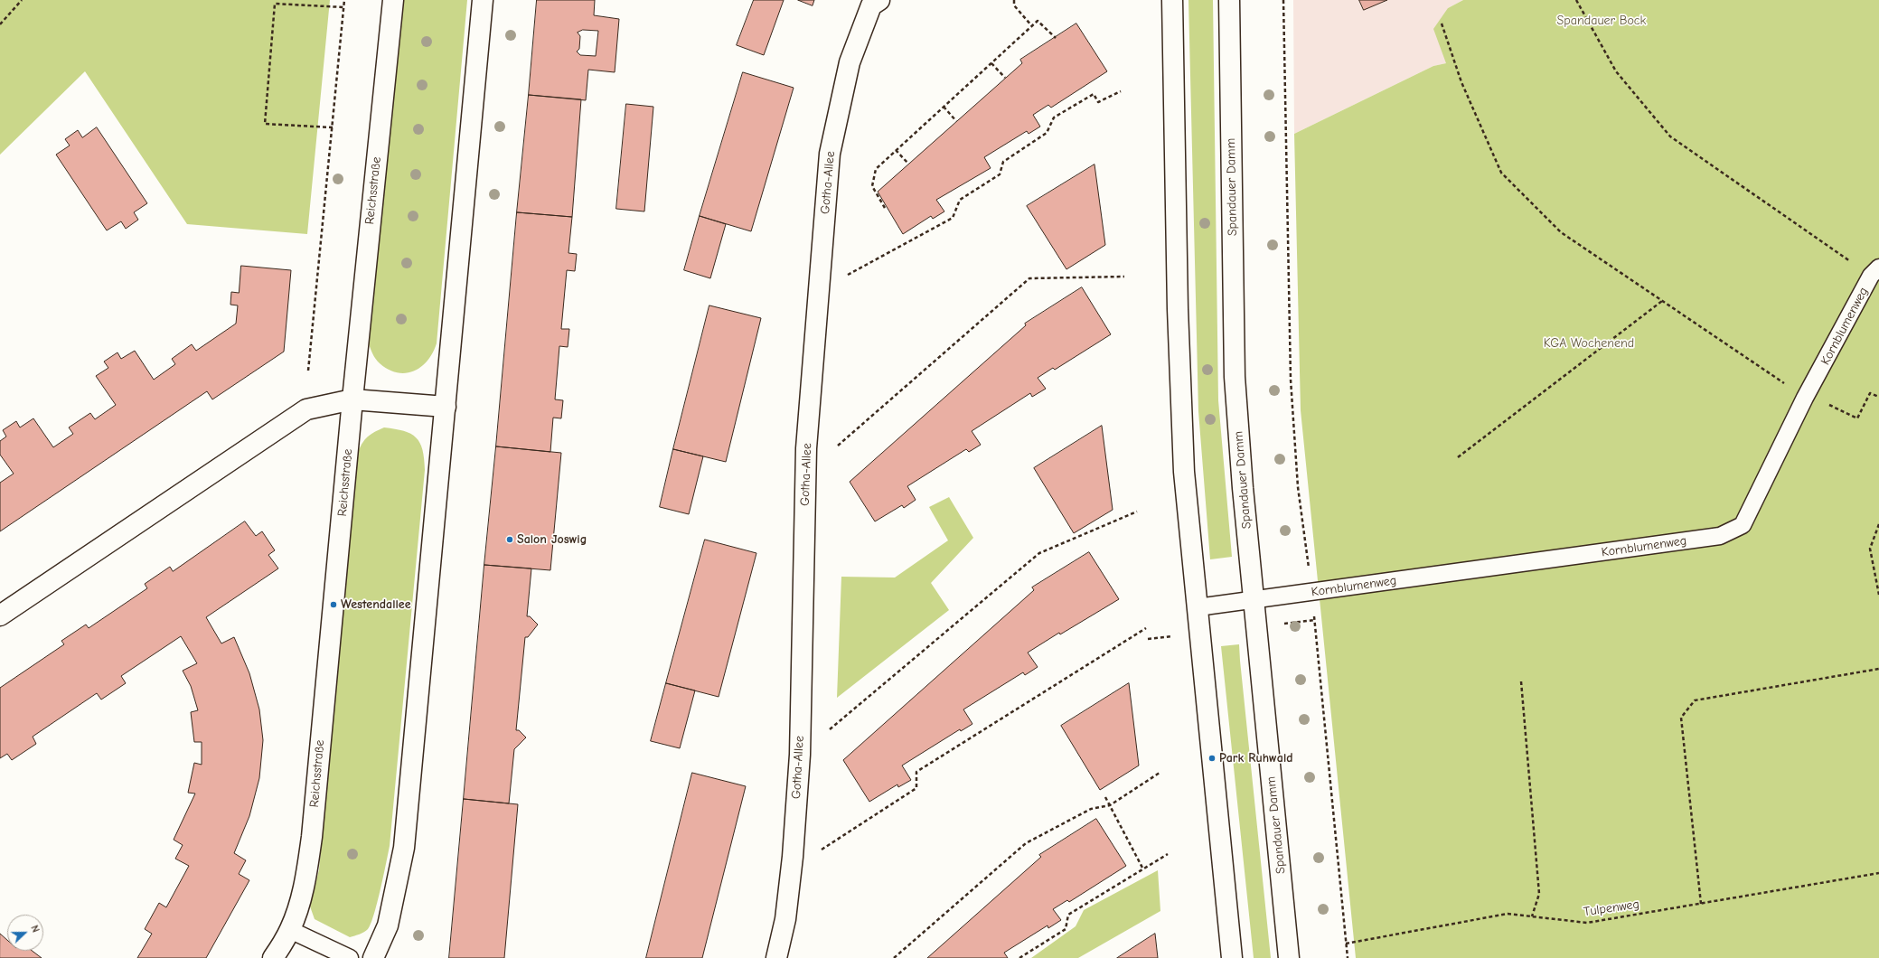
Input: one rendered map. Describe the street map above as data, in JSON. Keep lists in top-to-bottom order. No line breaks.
{"streets":{"main road":["Gotha-Allee","Spandauer Damm","Reichsstraße"],"lane":["Kornblumenweg"],"path":["Tulpenweg"]},"crossings":[["Spandauer Damm","Kornblumenweg"]],"parks":["Spandauer Bock","KGA Wochenend"],"places":["Salon Joswig","Westendallee","Park Ruhwald"],"north":"right"}
